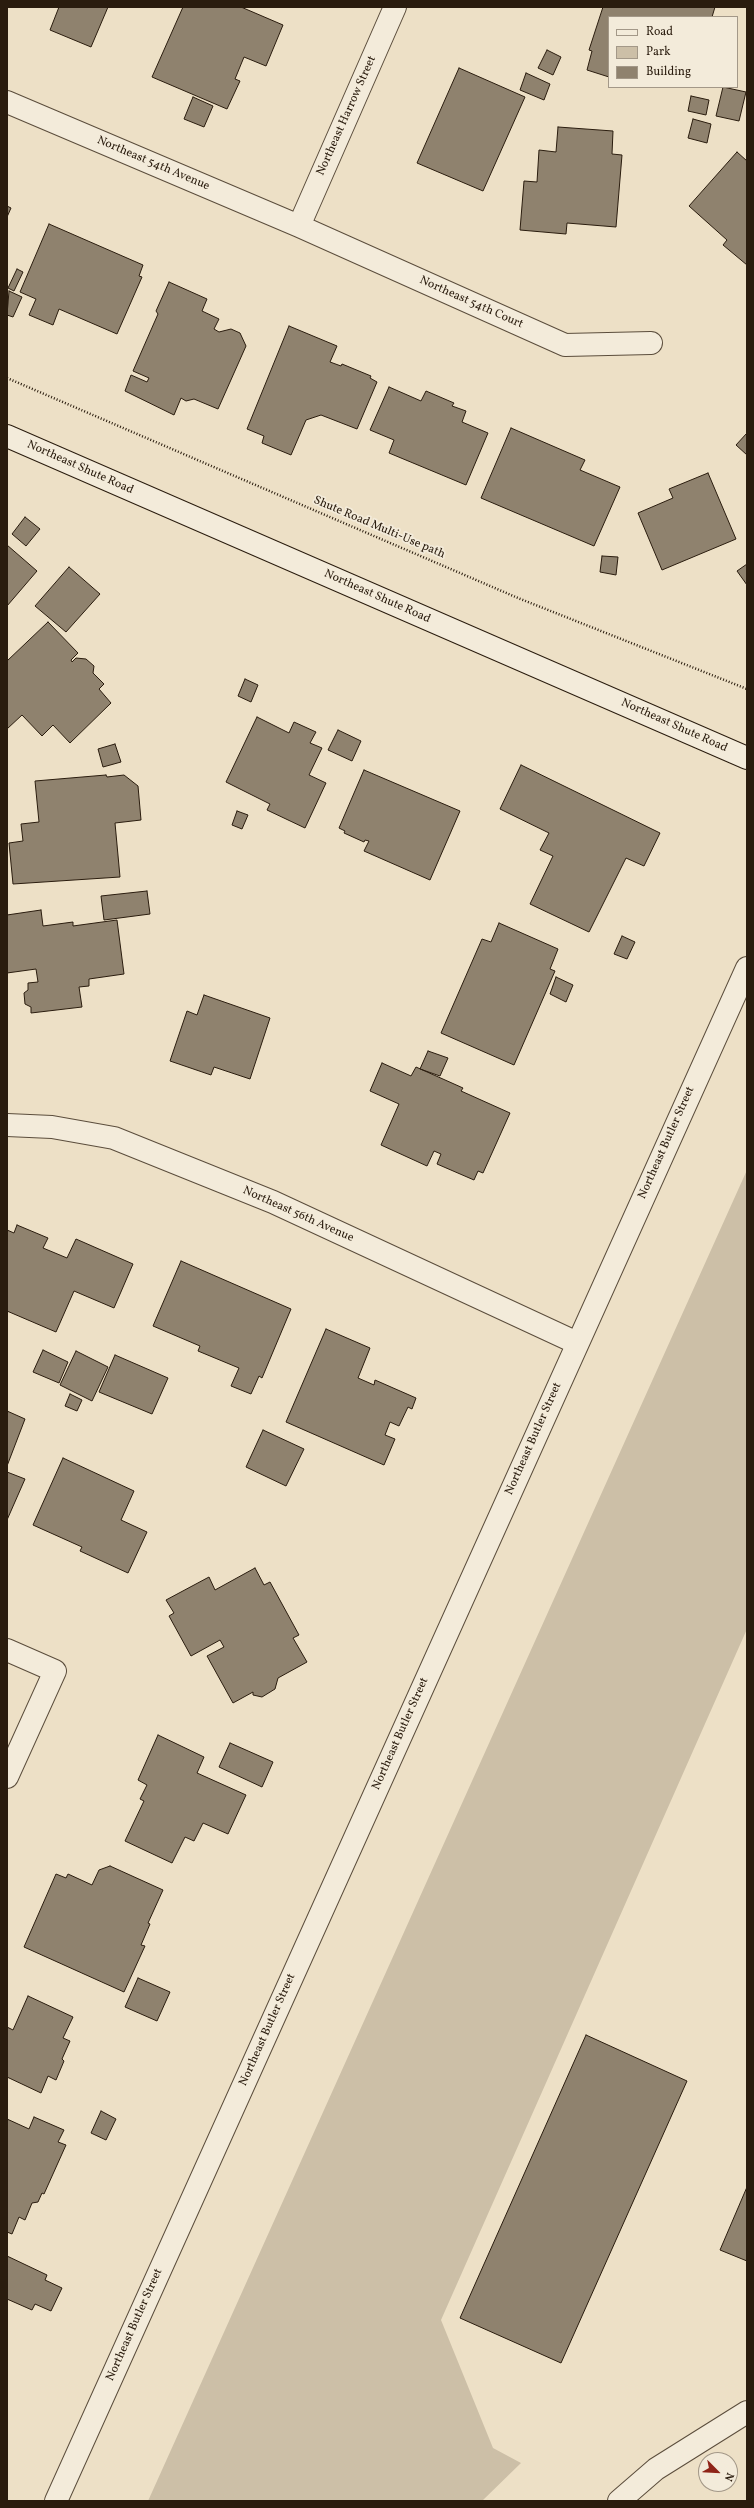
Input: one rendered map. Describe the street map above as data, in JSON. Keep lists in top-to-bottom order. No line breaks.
{"streets":{"street":["Northeast Harrow Street","Northeast 54th Avenue","Northeast 54th Court","Northeast Shute Road","Northeast Butler Street","Northeast 56th Avenue"],"path":["Shute Road Multi-Use path"]},"crossings":[["Northeast Harrow Street","Northeast 54th Avenue"],["Northeast Harrow Street","Northeast 54th Court"],["Northeast 54th Avenue","Northeast 54th Court"],["Northeast Butler Street","Northeast 56th Avenue"]],"legend":["Road","Park","Building"],"north":"bottom right"}
